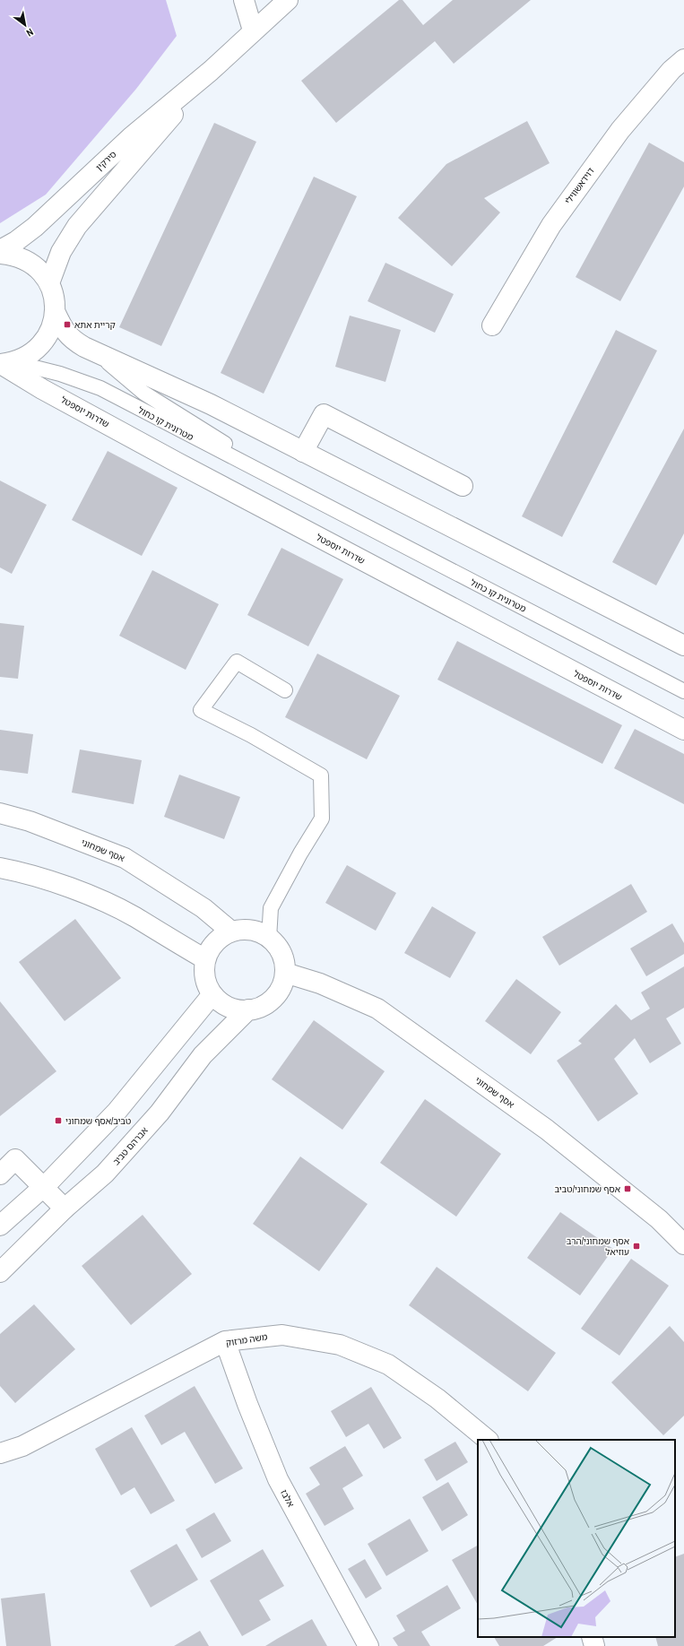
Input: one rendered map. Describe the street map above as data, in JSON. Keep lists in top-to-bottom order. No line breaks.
{"streets":{"street":["סירקין","דוידאשווילי","שדרות יוספטל","אסף שמחוני","אברהם טביב","משה מרזוק","אלבז"],"lane":["מטרונית קו כחול"]},"crossings":[["שדרות יוספטל","מטרונית קו כחול"],["אסף שמחוני","אברהם טביב"],["משה מרזוק","אלבז"]],"places":{"transit":["קריית אתא","טביב/אסף שמחוני","אסף שמחוני/טביב","אסף שמחוני/הרב עוזיאל"]},"north":"bottom right"}
